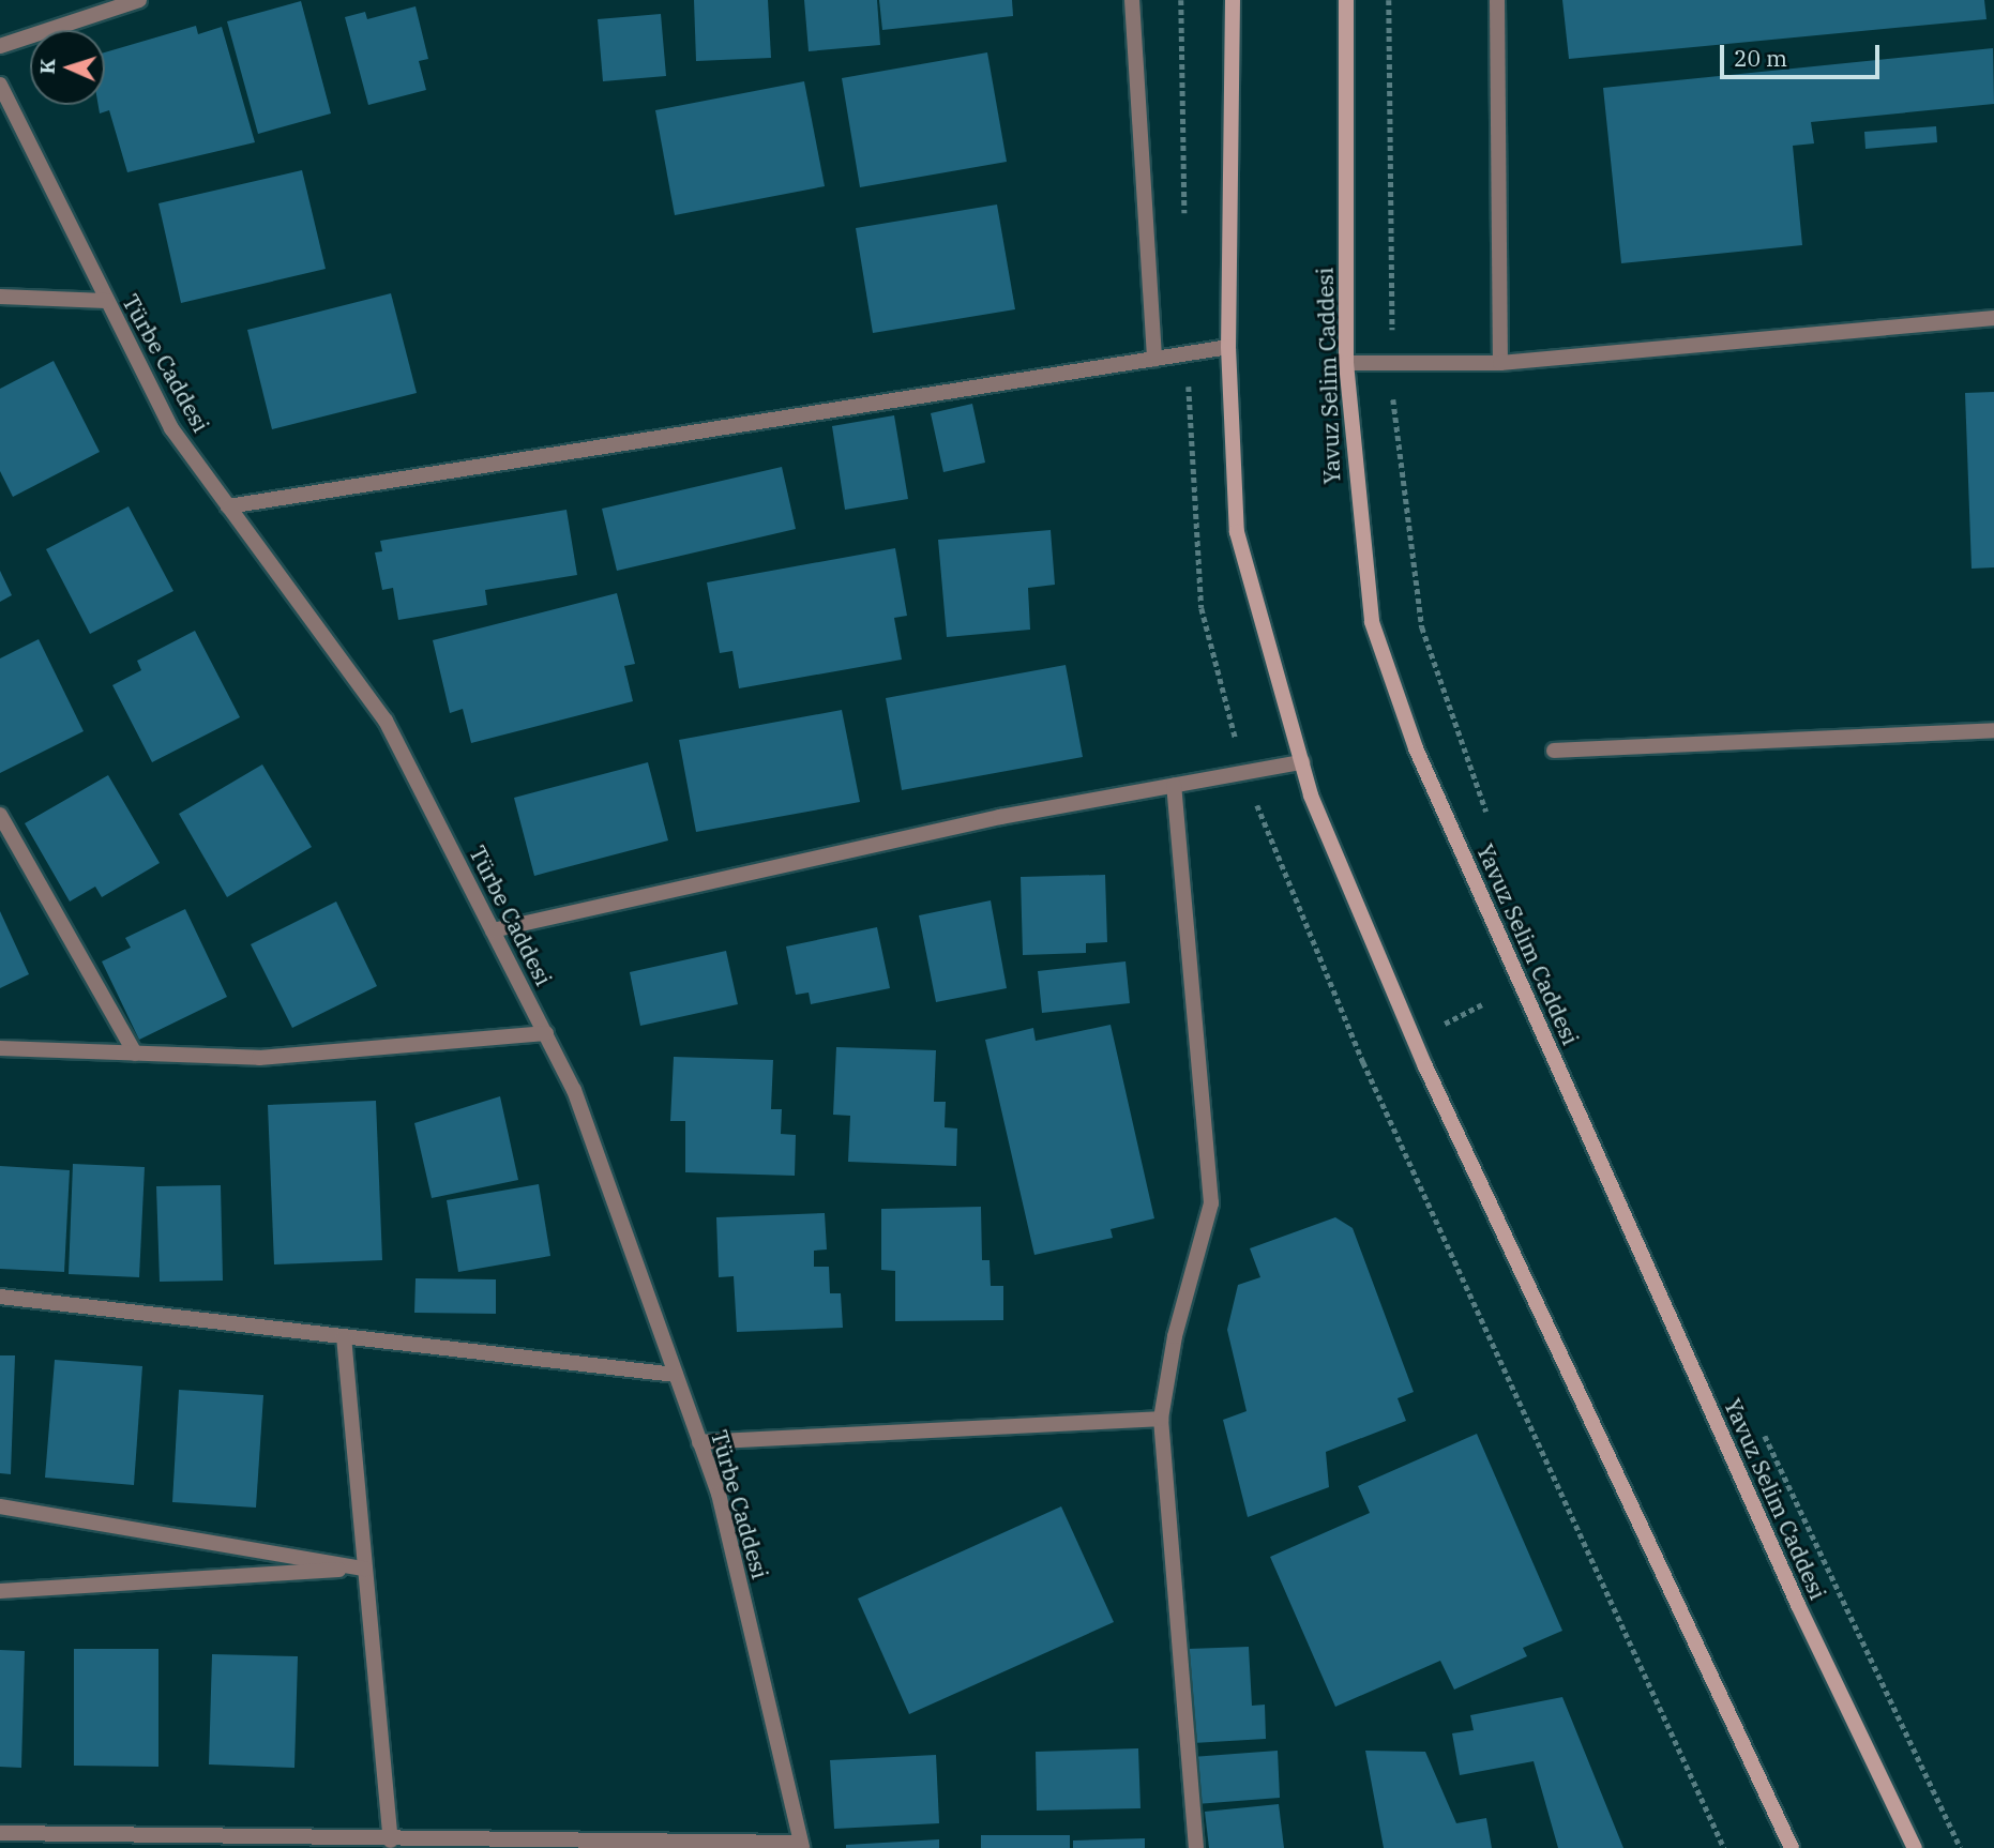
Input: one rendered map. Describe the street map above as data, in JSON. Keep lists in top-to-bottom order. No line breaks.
{"streets":{"main road":["Yavuz Selim Caddesi"],"street":["Türbe Caddesi"]},"scale_bar":"20 m","north":"left"}
